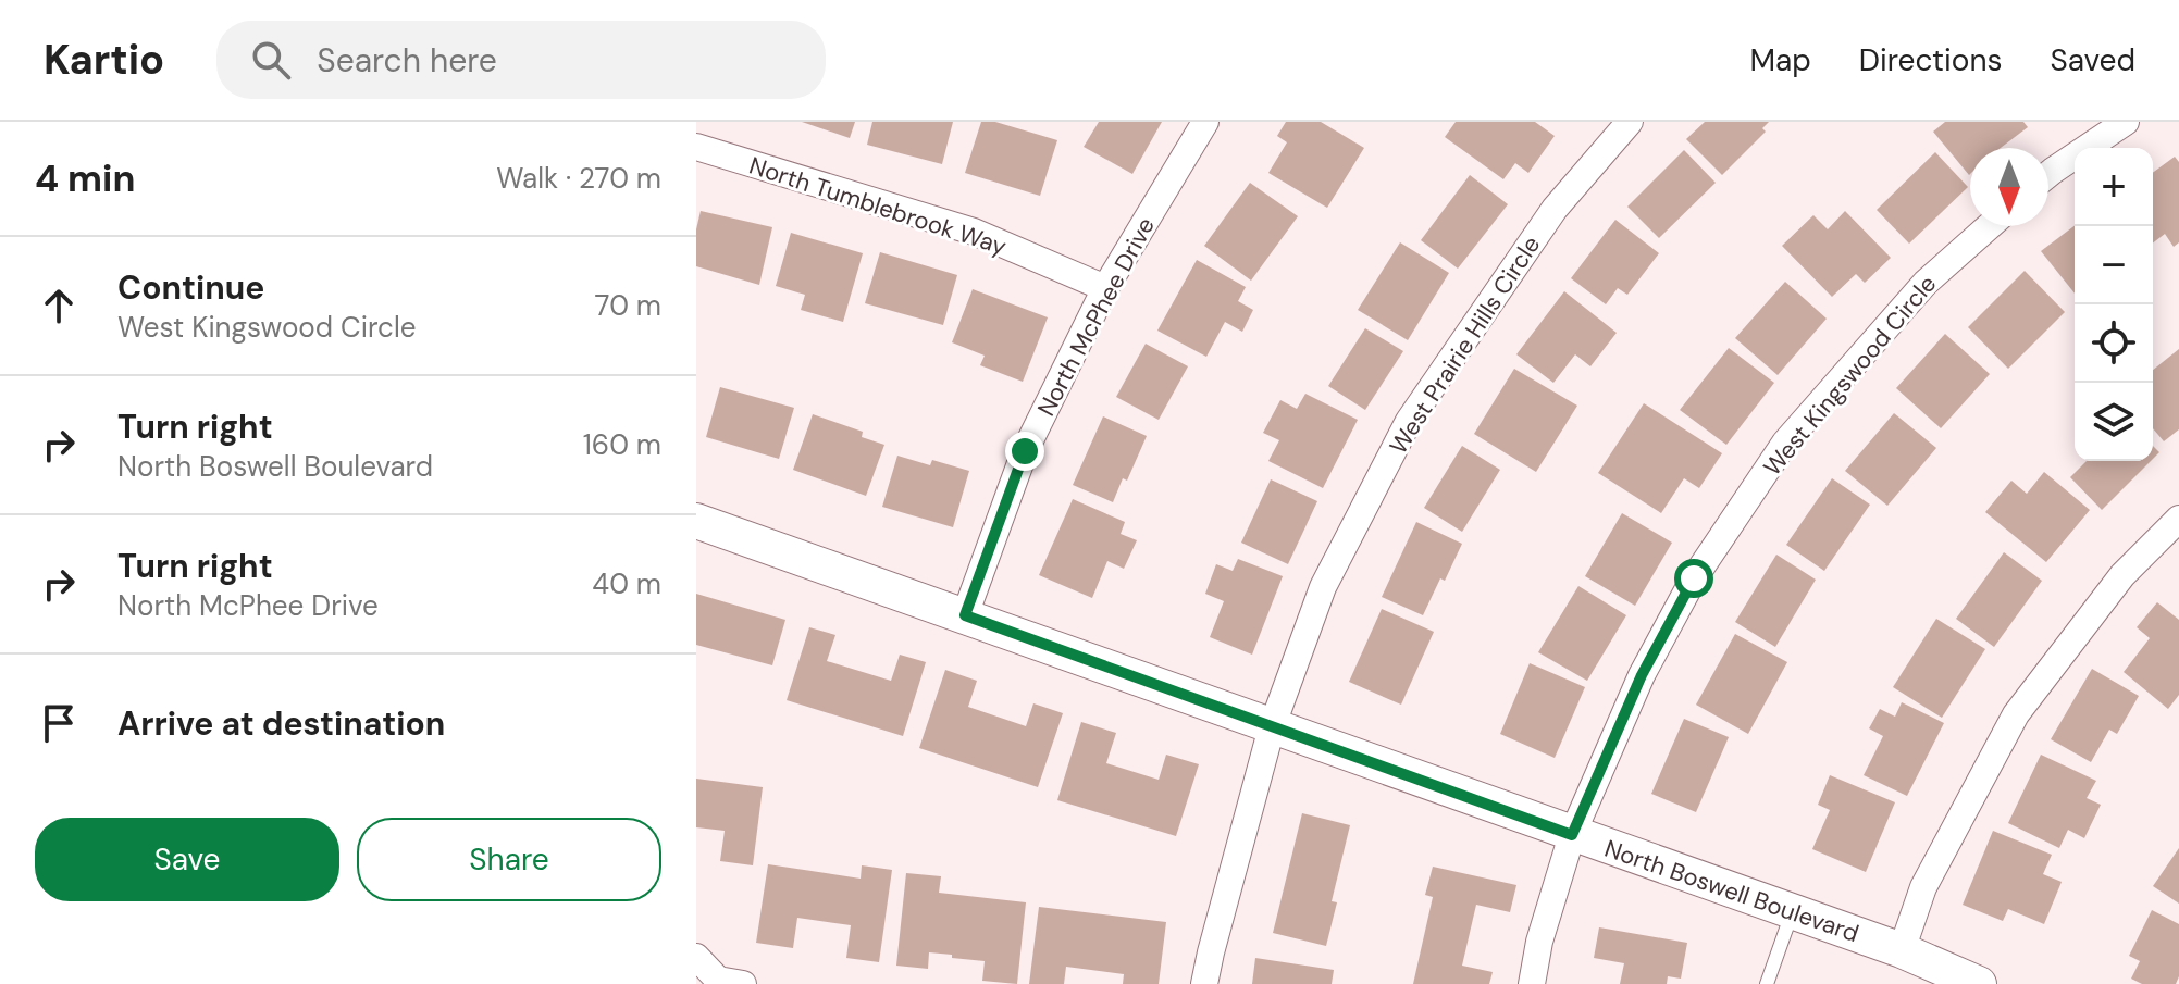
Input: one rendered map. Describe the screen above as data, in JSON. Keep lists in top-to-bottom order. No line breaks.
{"streets":{"street":["North Tumblebrook Way","North McPhee Drive","West Prairie Hills Circle","West Kingswood Circle","North Boswell Boulevard"]},"crossings":[["North Tumblebrook Way","North McPhee Drive"],["North McPhee Drive","North Boswell Boulevard"],["West Prairie Hills Circle","North Boswell Boulevard"],["West Kingswood Circle","North Boswell Boulevard"]],"north":"bottom","page":{"header":"Kartio","search":"Search here","nav":["Map","Directions","Saved"],"heading":["4 min","Walk · 270 m"],"map_buttons":["+","−"],"list":[["Continue","West Kingswood Circle","70 m"],["Turn right","North Boswell Boulevard","160 m"],["Turn right","North McPhee Drive","40 m"],"Arrive at destination"],"buttons":["Save","Share"]}}
